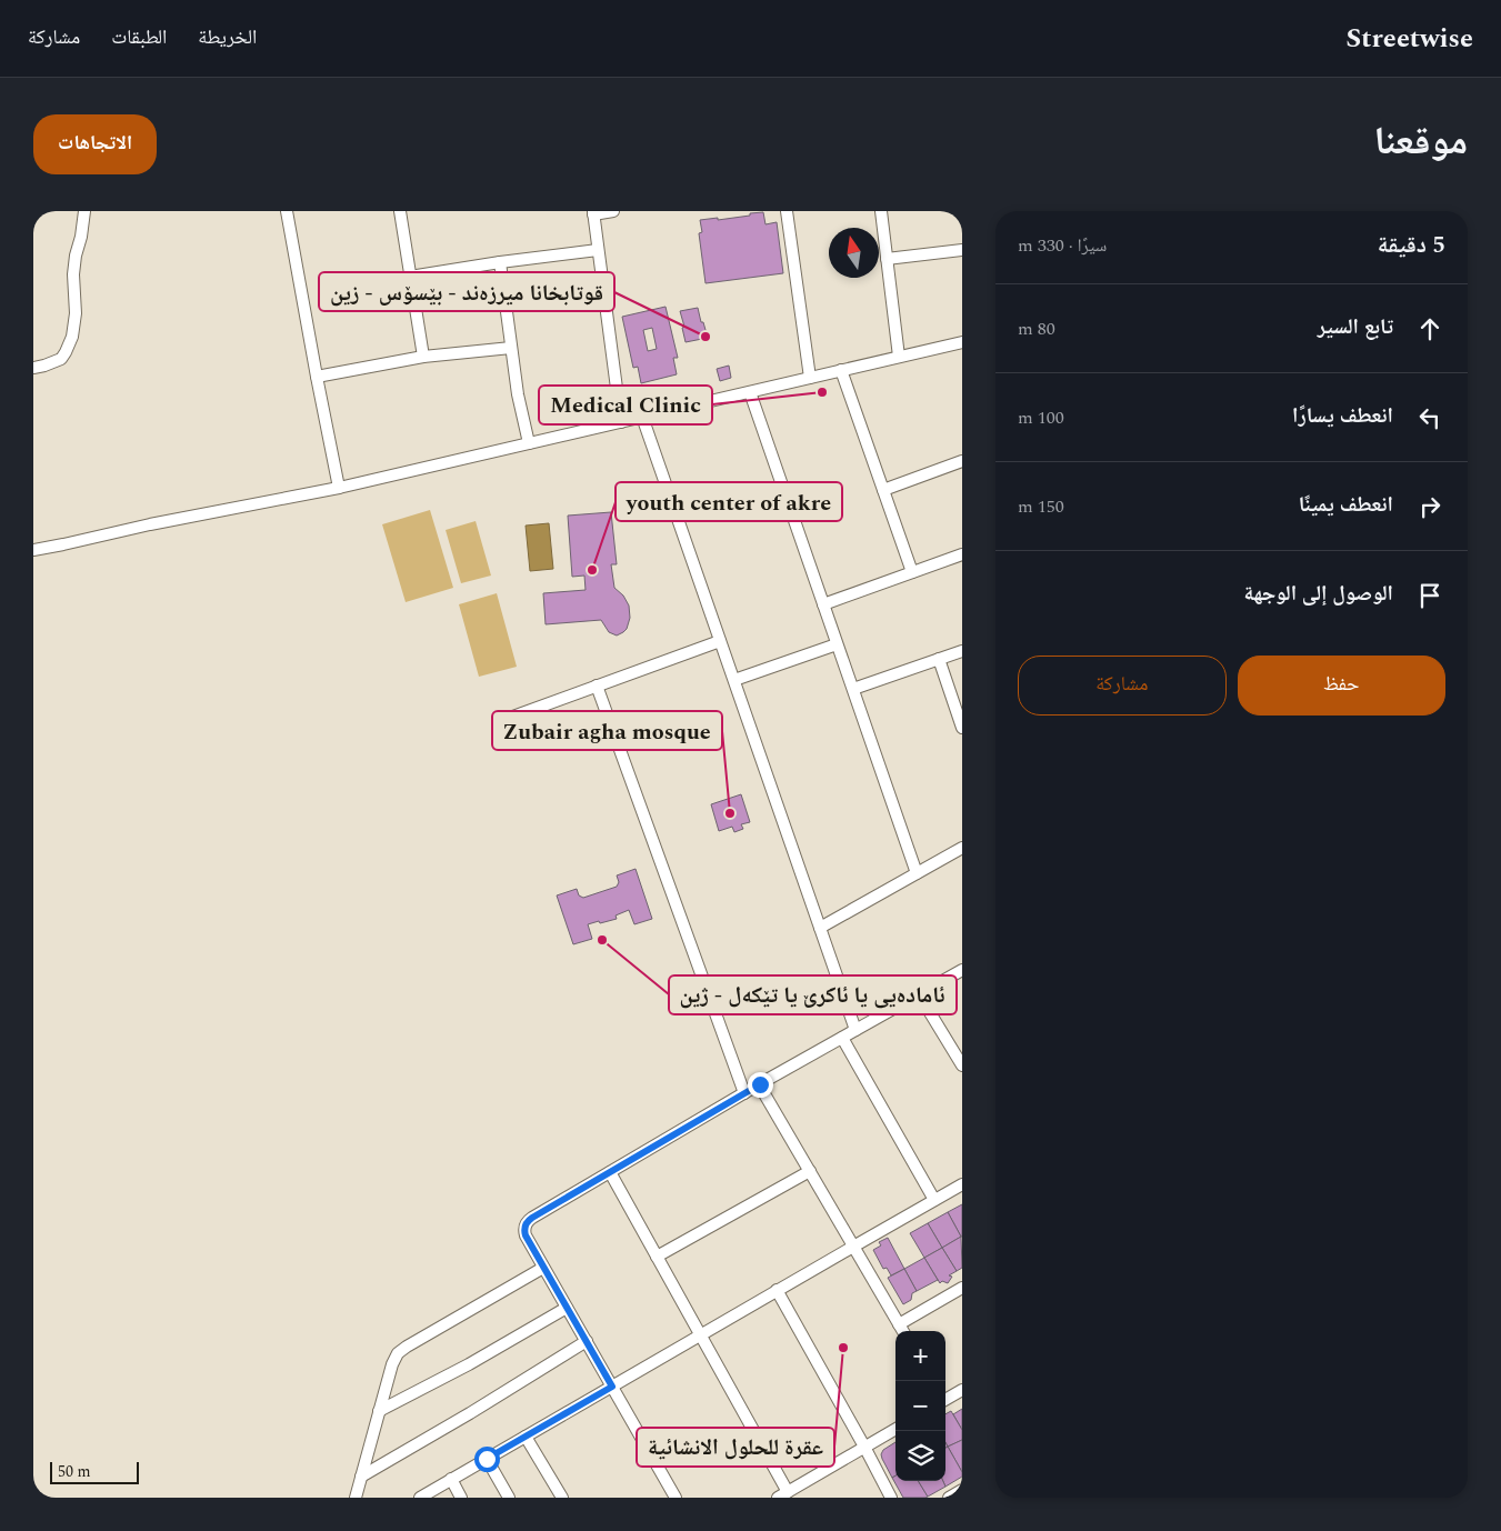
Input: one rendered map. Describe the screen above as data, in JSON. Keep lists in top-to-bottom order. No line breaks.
{"places":["قوتابخانا میرزەند - بێسۆس - زین","Medical Clinic","youth center of akre","Zubair agha mosque","ئامادەیی یا ئاکرێ یا تێکەل - ژین","عقرة للحلول الانشائیة"],"scale_bar":"50 m","north":"top","page":{"header":"Streetwise","nav":["الخريطة","الطبقات","مشاركة"],"title":"موقعنا","buttons":["الاتجاهات",["حفظ","مشاركة"]],"heading":["5 دقيقة","سيرًا · 330 m"],"list":[["تابع السير","80 m"],["انعطف يسارًا","100 m"],["انعطف يمينًا","150 m"],"الوصول إلى الوجهة"],"map_buttons":["+","−"],"scale":"50 m"}}
